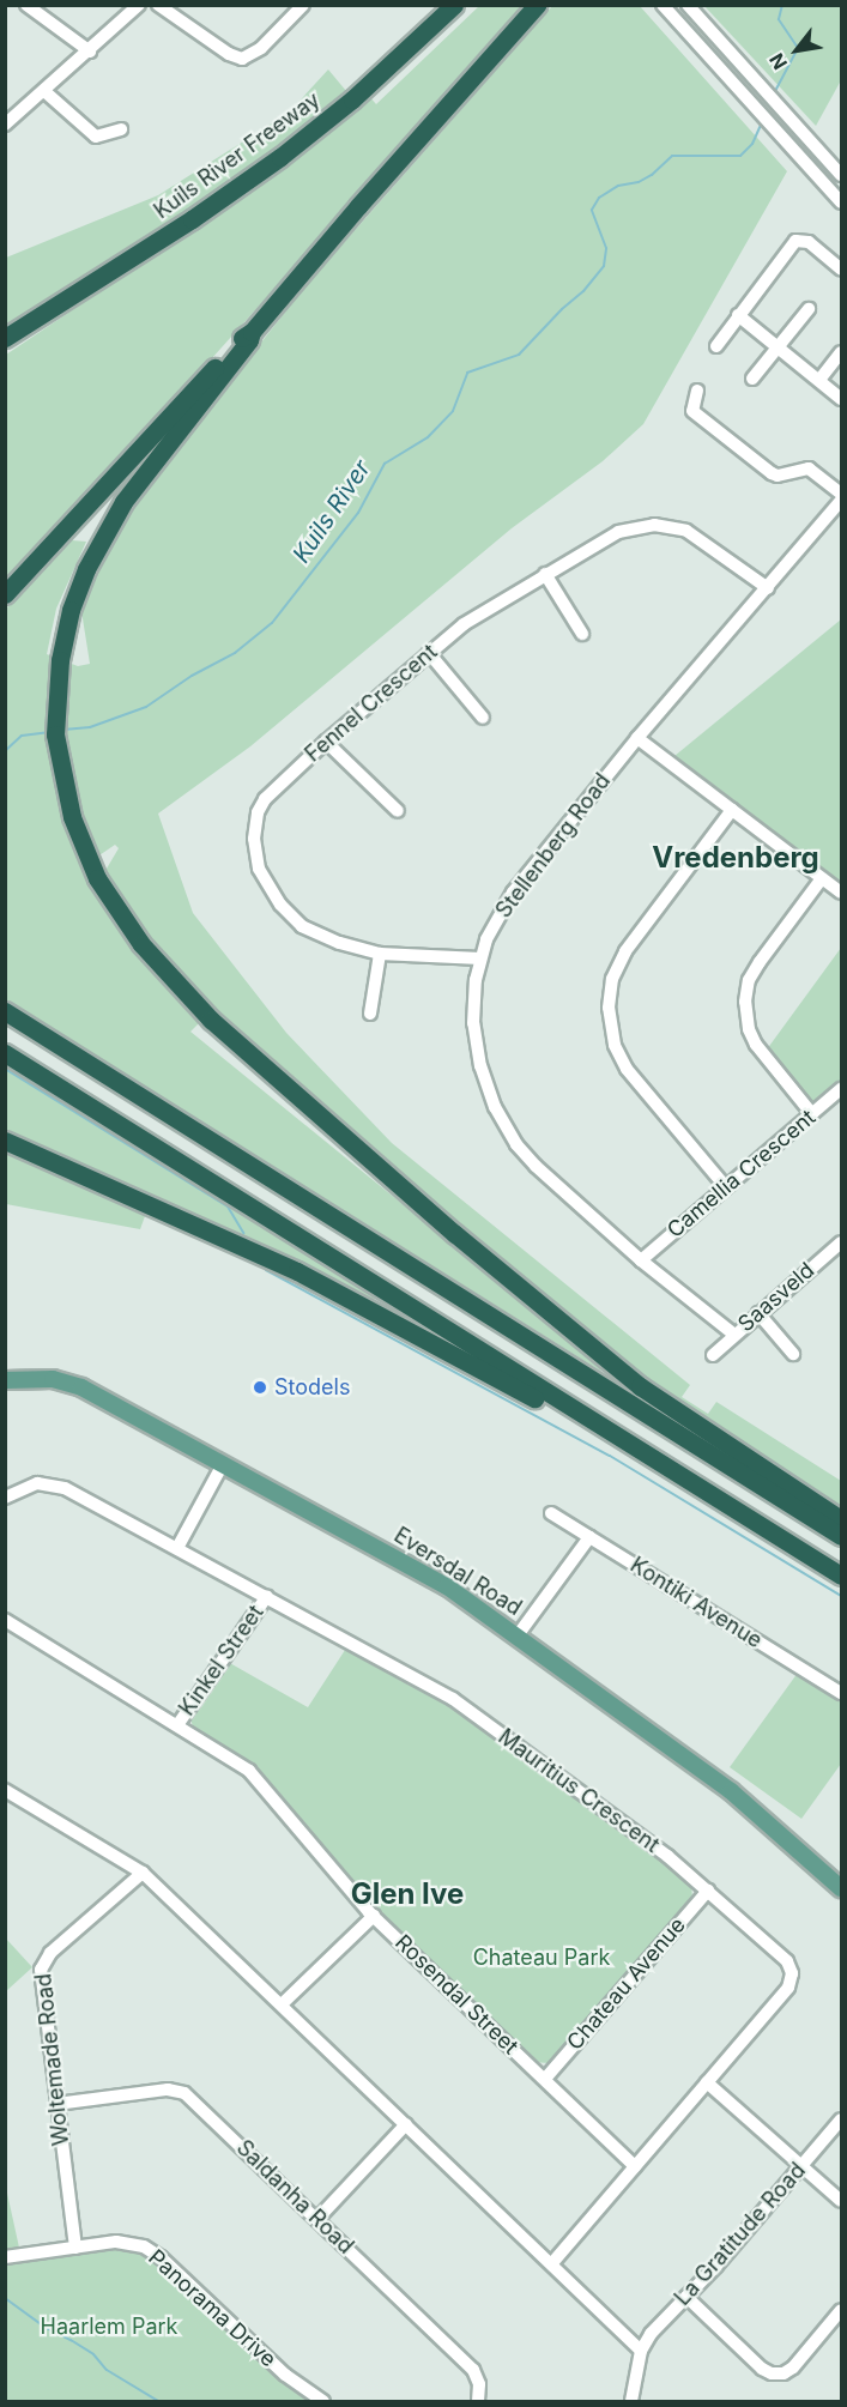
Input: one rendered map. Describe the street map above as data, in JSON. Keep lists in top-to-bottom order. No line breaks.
{"streets":{"highway":["Kuils River Freeway"],"main road":["Eversdal Road"],"street":["Fennel Crescent","Stellenberg Road","Camellia Crescent","Saasveld","Kontiki Avenue","Kinkel Street","Mauritius Crescent","Chateau Avenue","Rosendal Street","Woltemade Road","Saldanha Road","La Gratitude Road","Panorama Drive"]},"crossings":[["Fennel Crescent","Stellenberg Road"],["Stellenberg Road","Camellia Crescent"],["Stellenberg Road","Saasveld"],["Kinkel Street","Mauritius Crescent"],["Kinkel Street","Rosendal Street"],["Mauritius Crescent","Chateau Avenue"],["Mauritius Crescent","Rosendal Street"],["Chateau Avenue","Rosendal Street"],["Woltemade Road","Saldanha Road"],["Woltemade Road","Panorama Drive"]],"districts":["Vredenberg","Glen Ive"],"water":["Kuils River"],"parks":["Chateau Park","Haarlem Park"],"places":["Stodels"],"north":"bottom left"}
